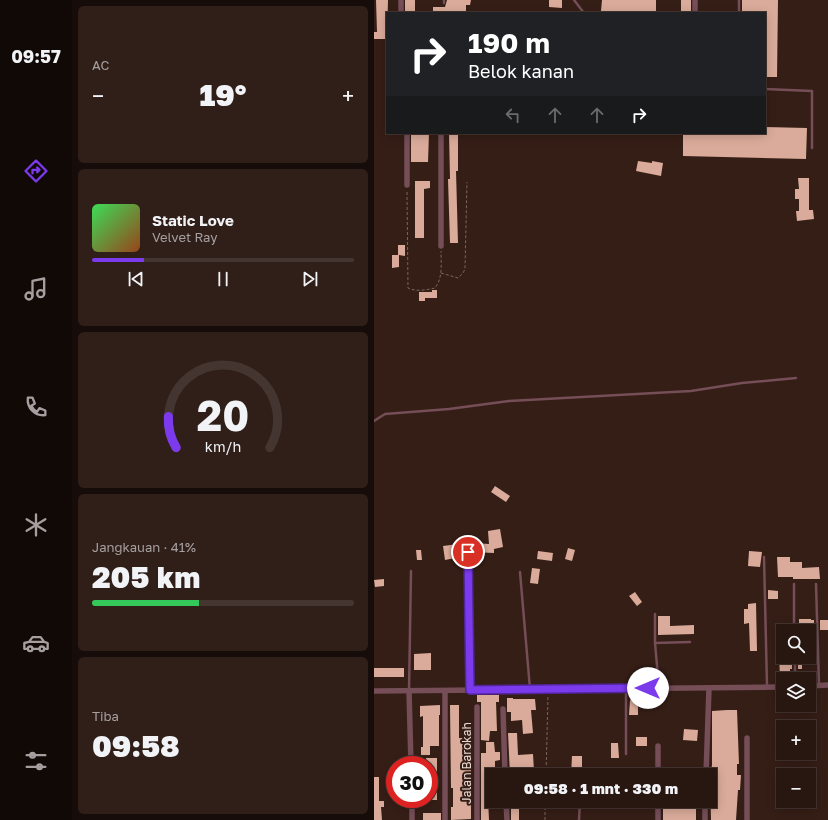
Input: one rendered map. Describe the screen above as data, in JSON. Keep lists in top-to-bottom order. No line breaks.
{"streets":{"street":["Jalan Barokah"]},"page":{"tabs":"09:57","tile":["AC",["Jangkauan · 41%","205 km"],["Tiba","09:58"]],"turn":["190 m","Belok kanan"],"heat":["−","19°","+"],"song":["Static Love","Velvet Ray"],"map_buttons":["+","−"],"limit":"30","trip":"09:58 · 1 mnt · 330 m","gauge":["20","km/h"]}}
